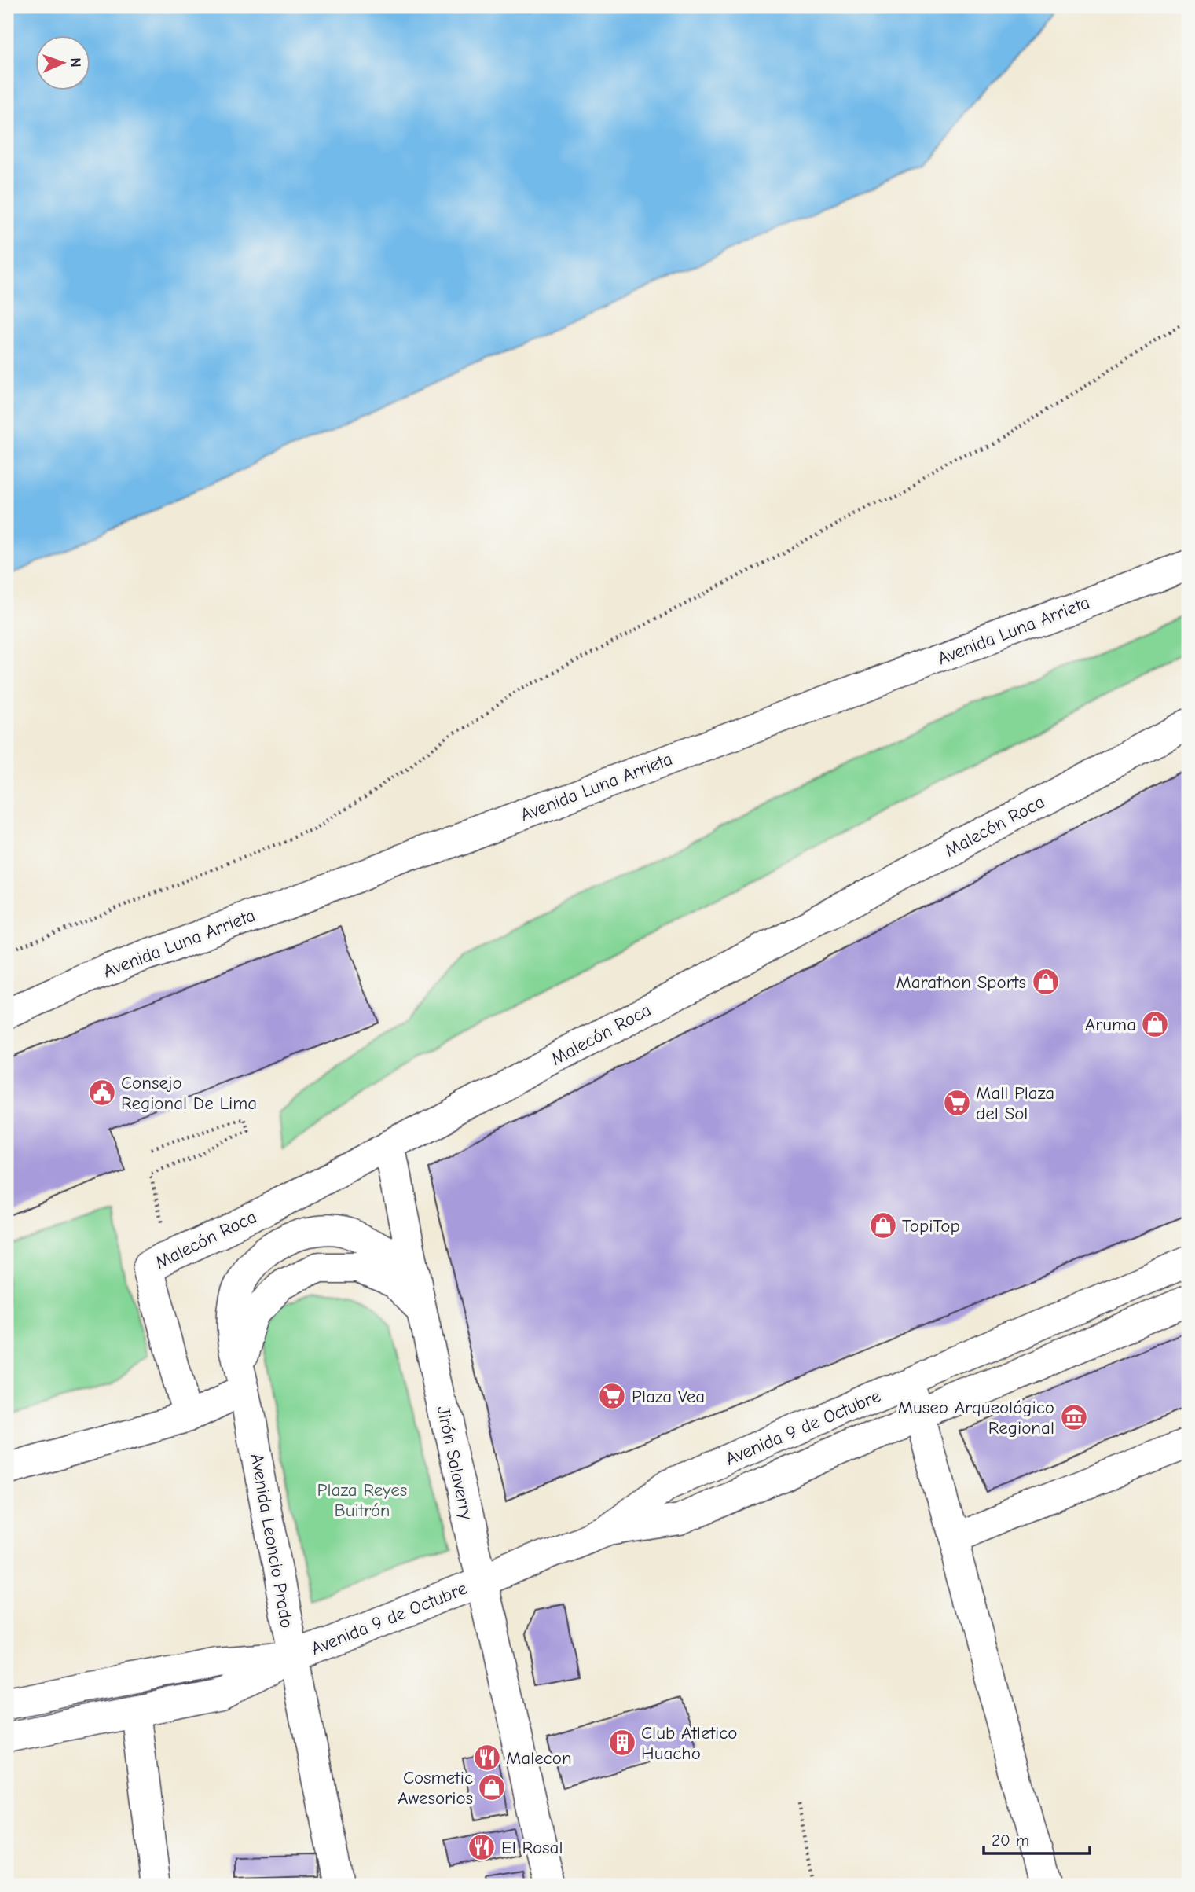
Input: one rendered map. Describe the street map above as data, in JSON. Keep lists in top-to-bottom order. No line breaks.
{"streets":{"street":["Avenida Luna Arrieta","Malecón Roca","Avenida 9 de Octubre","Jirón Salaverry","Avenida Leoncio Prado"]},"crossings":[["Malecón Roca","Jirón Salaverry"],["Avenida 9 de Octubre","Jirón Salaverry"],["Avenida 9 de Octubre","Avenida Leoncio Prado"]],"parks":["Plaza Reyes Buitrón"],"places":{"shop":["Marathon Sports","Aruma","TopiTop","Cosmetic Awesorios"],"public building":["Consejo Regional De Lima"],"supermarket":["Mall Plaza del Sol","Plaza Vea"],"museum":["Museo Arqueológico Regional"],"building":["Club Atletico Huacho"],"restaurant":["Malecon","El Rosal"]},"scale_bar":"20 m","north":"right"}
